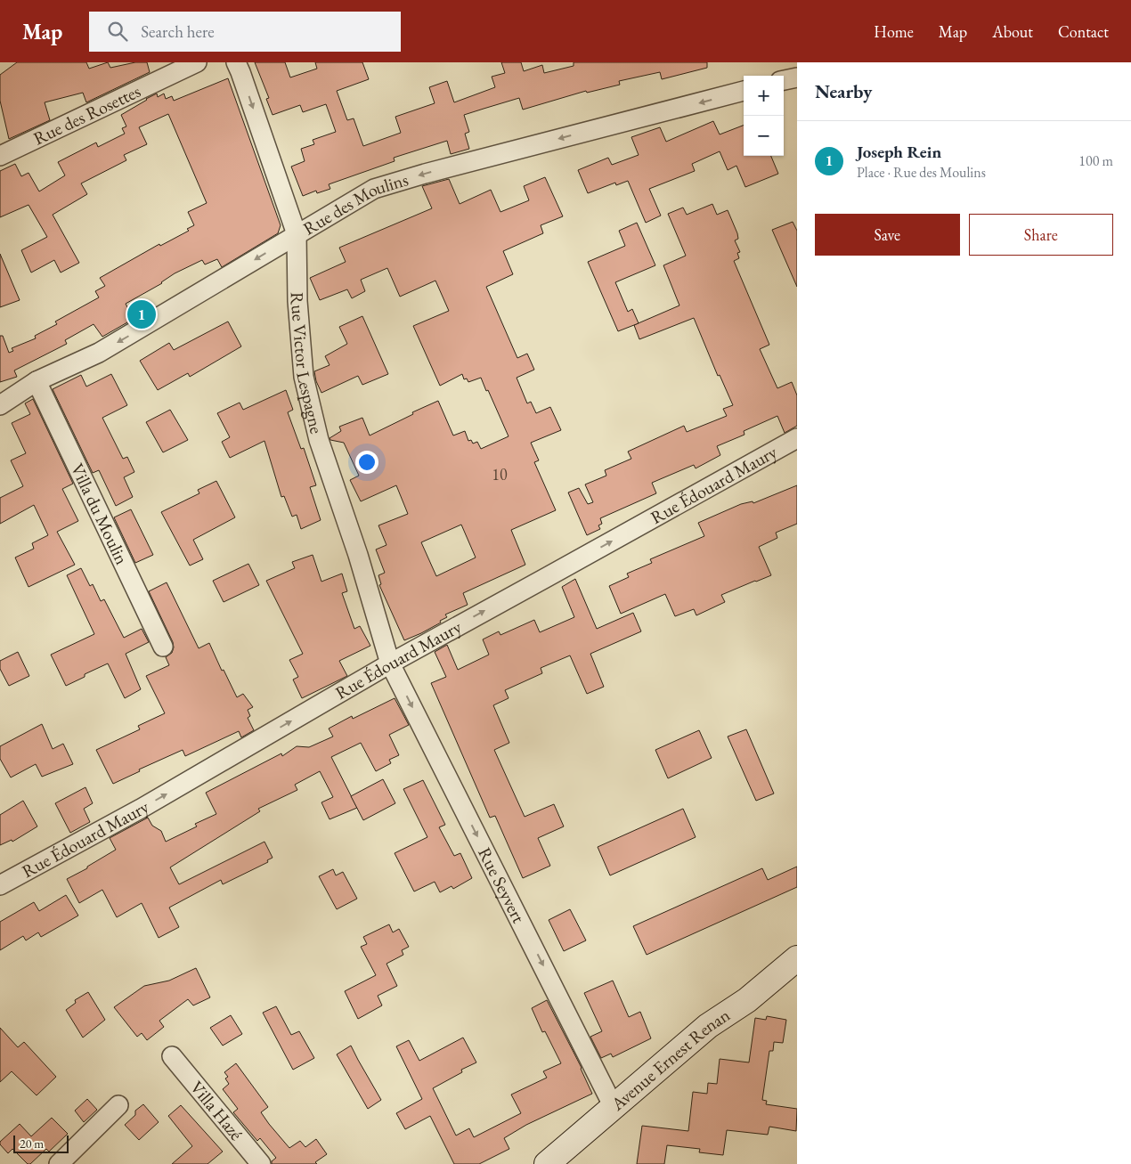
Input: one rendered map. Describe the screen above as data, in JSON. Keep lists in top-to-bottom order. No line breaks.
{"streets":{"street":["Rue des Rosettes","Rue des Moulins","Rue Victor Lespagne","Rue Édouard Maury","Villa du Moulin","Rue Seyvert","Avenue Ernest Renan","Villa Hazé"]},"crossings":[["Rue des Moulins","Rue Victor Lespagne"],["Rue des Moulins","Villa du Moulin"],["Rue Victor Lespagne","Rue Édouard Maury"],["Rue Victor Lespagne","Rue Seyvert"],["Rue Édouard Maury","Rue Seyvert"],["Rue Seyvert","Avenue Ernest Renan"]],"one_way":["Rue des Moulins","Rue Édouard Maury","Rue Seyvert"],"house_numbers":["10"],"scale_bar":"20 m","page":{"header":"Map","search":"Search here","nav":["Home","Map","About","Contact"],"heading":"Nearby","map_buttons":["+","−"],"list":[{"mark":"1","name":"Joseph Rein","note":"Place · Rue des Moulins","value":"100 m"}],"buttons":["Save","Share"],"pins":"1","scale":"20 m"}}
